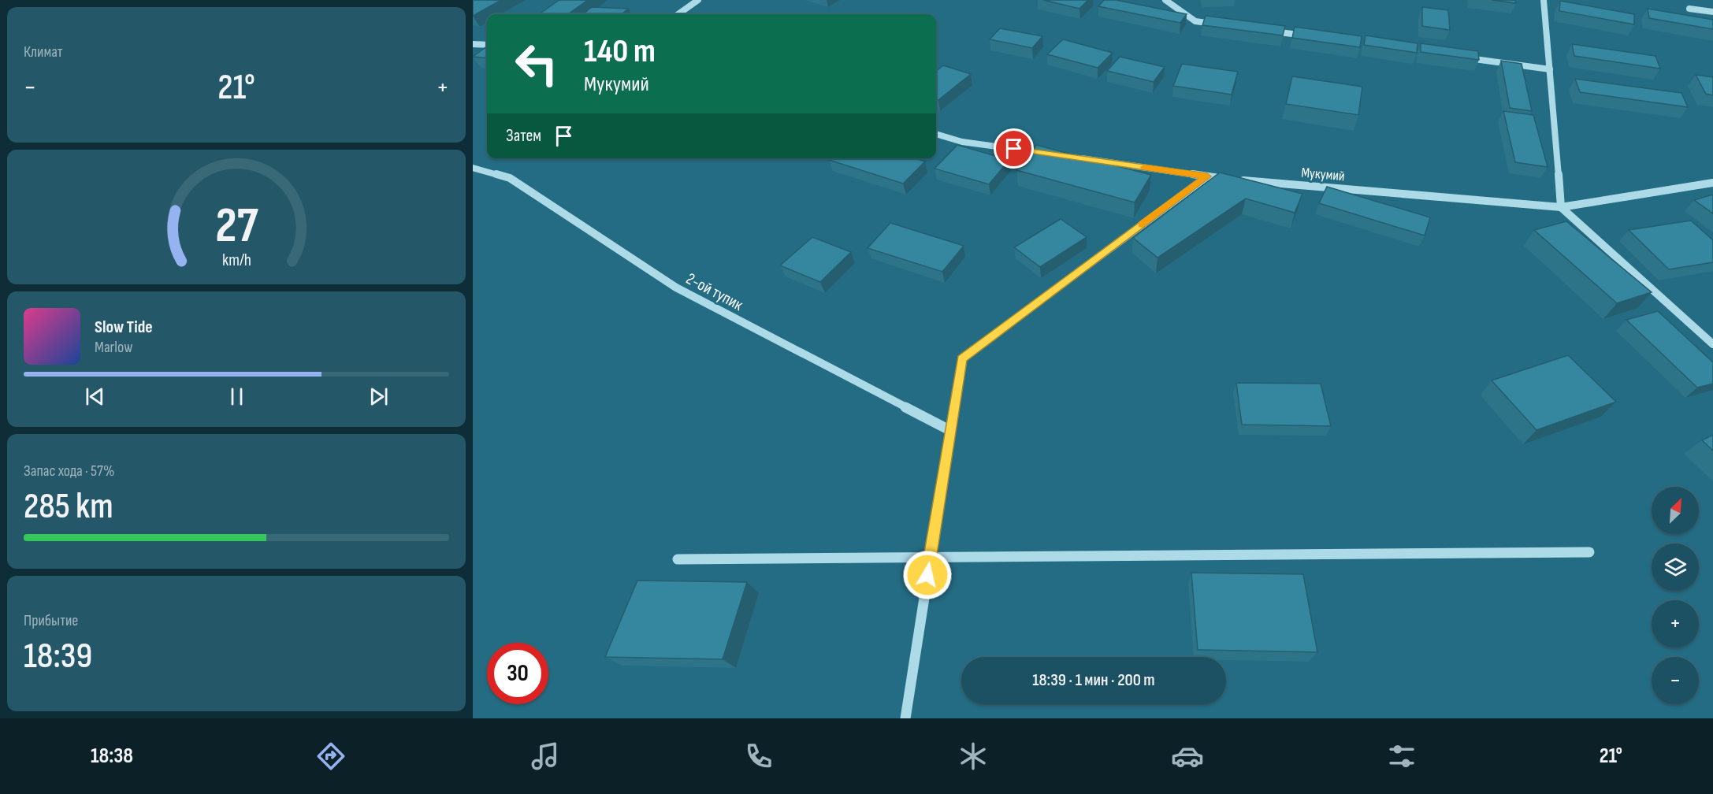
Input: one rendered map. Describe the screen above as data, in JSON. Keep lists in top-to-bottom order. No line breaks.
{"streets":{"street":["Мукумий","2-ой тупик"]},"north":"top right","page":{"tile":["Климат",["Запас хода · 57%","285 km"],["Прибытие","18:39"]],"turn":["140 m","Мукумий"],"heat":["−","21°","+"],"then":"Затем","song":["Slow Tide","Marlow"],"map_buttons":["+","−"],"limit":"30","trip":"18:39 · 1 мин · 200 m","tabs":["18:38","21°"],"gauge":["27","km/h"]}}
